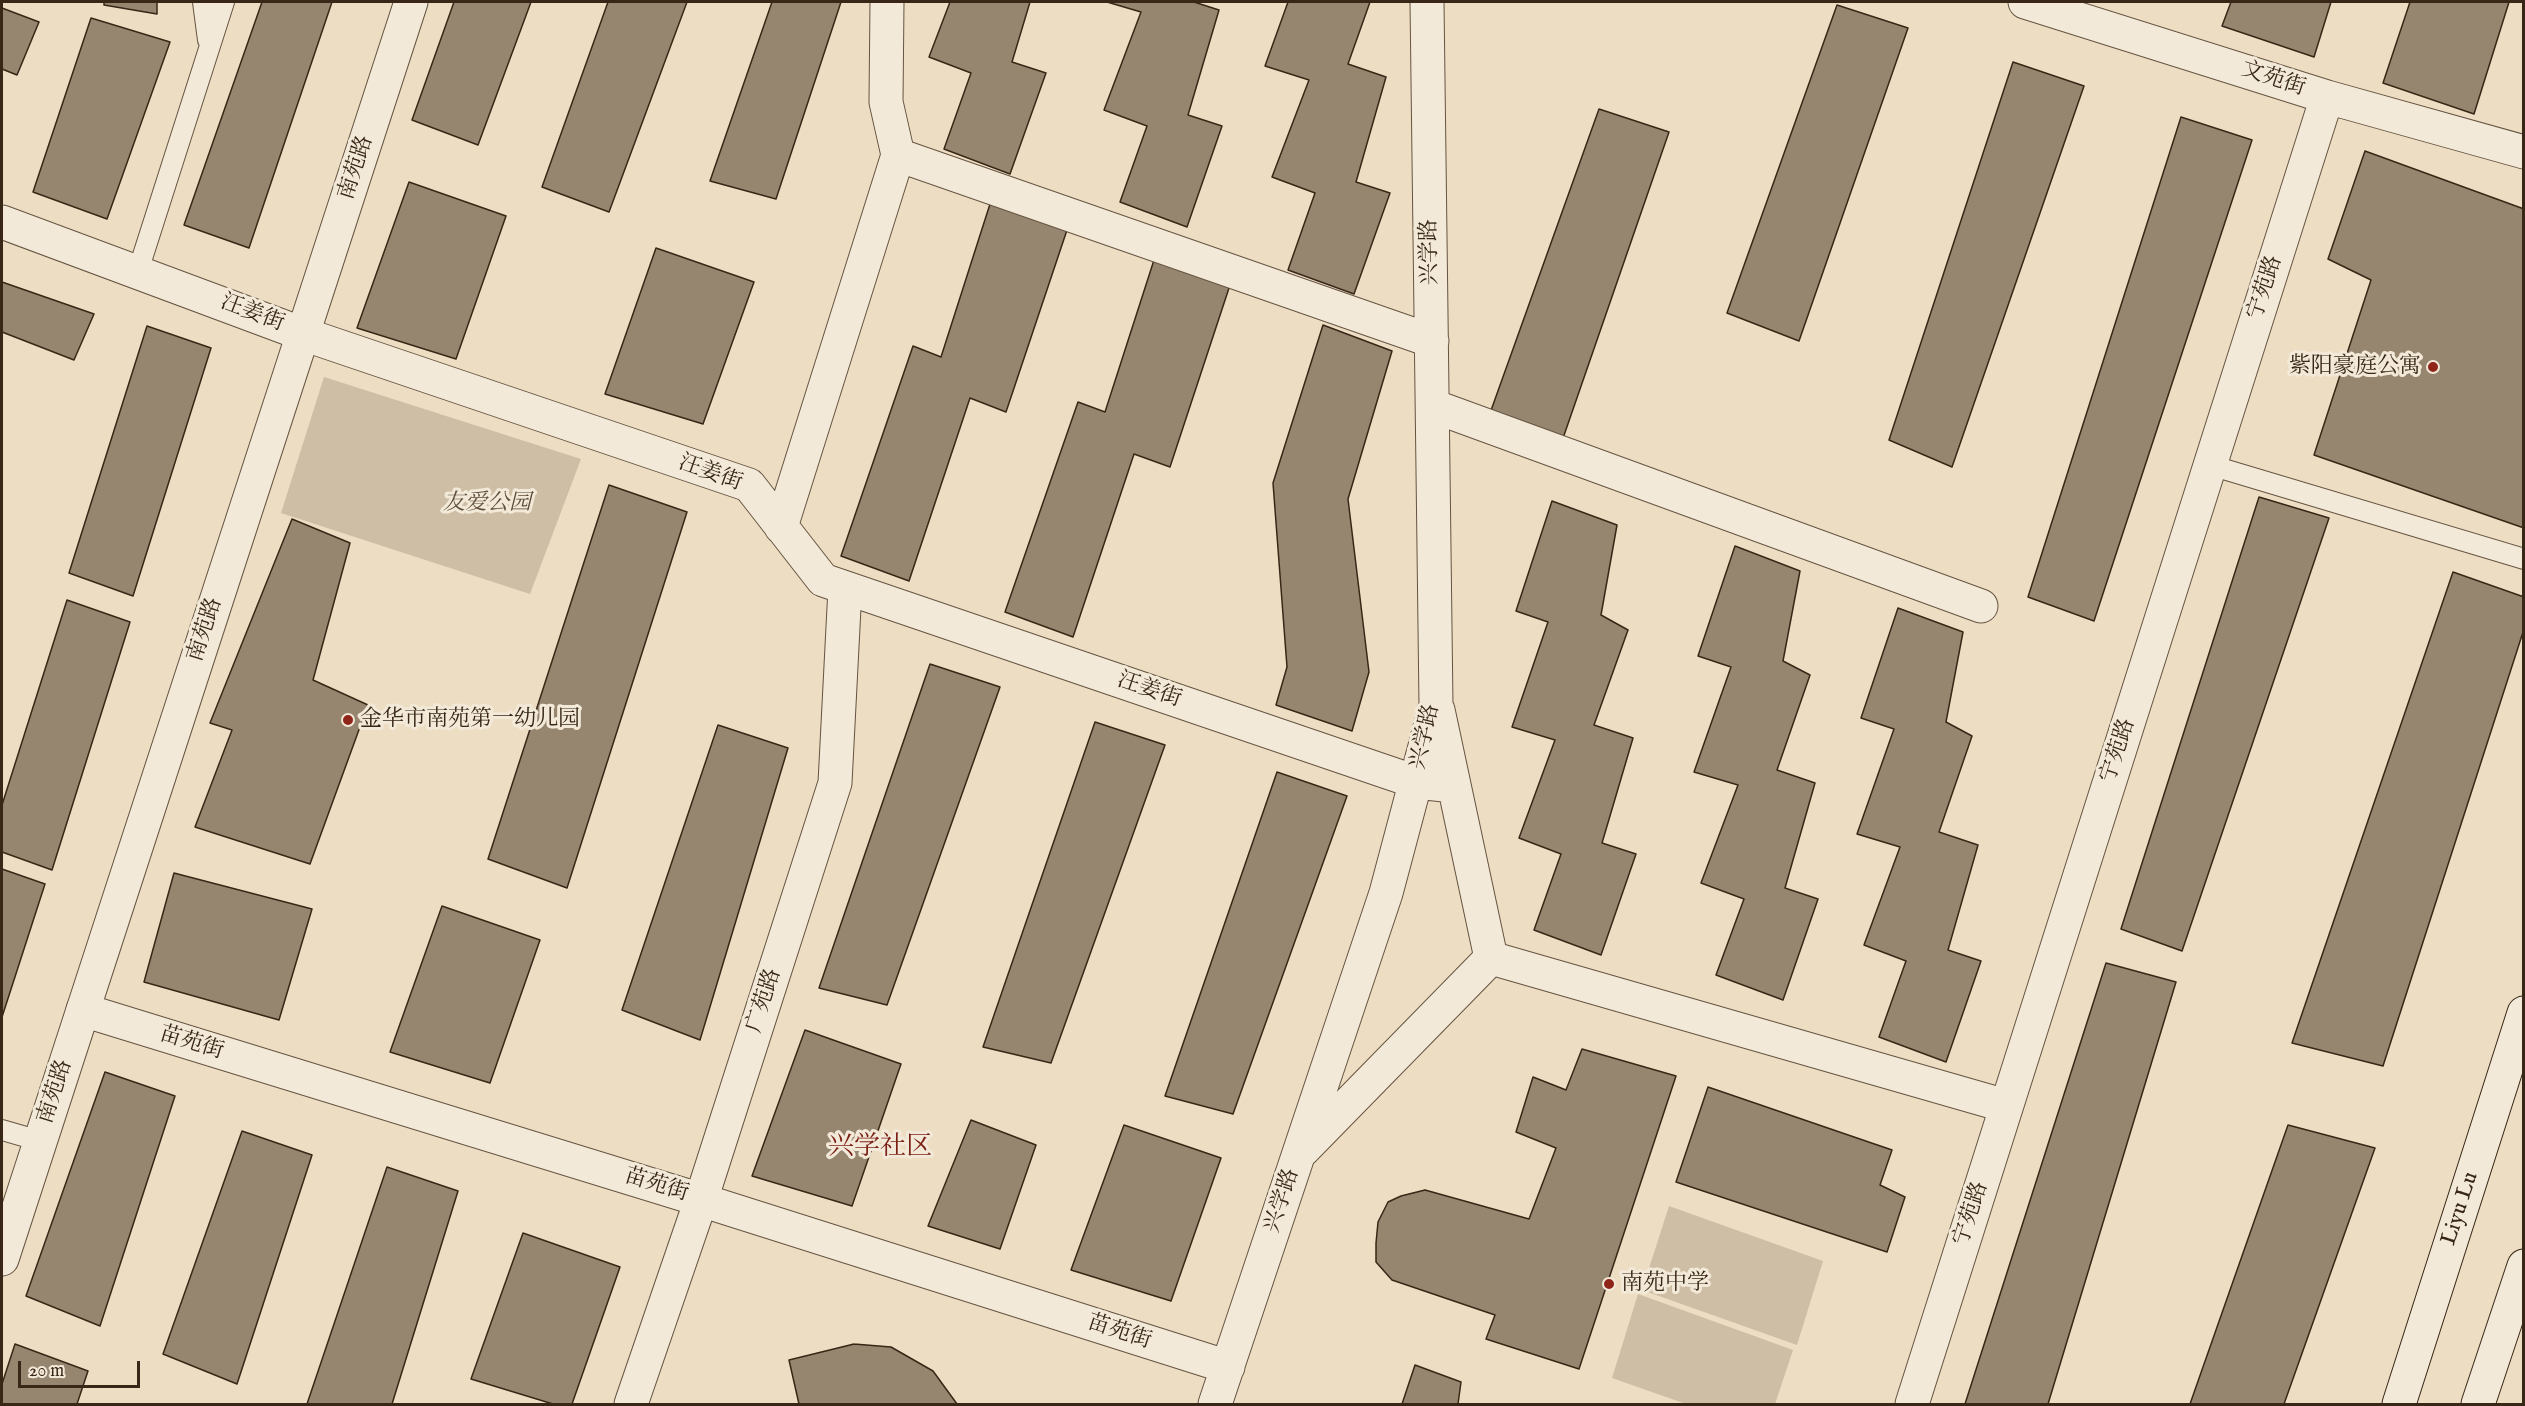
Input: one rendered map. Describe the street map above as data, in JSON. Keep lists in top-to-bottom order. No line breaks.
{"streets":{"street":["文苑街","南苑路","兴学路","宁苑路","汪姜街","广苑路","苗苑街","Liyu Lu"]},"crossings":[["文苑街","宁苑路"],["南苑路","汪姜街"],["南苑路","苗苑街"],["兴学路","汪姜街"],["兴学路","苗苑街"],["汪姜街","广苑路"],["广苑路","苗苑街"]],"districts":["兴学社区"],"parks":["友爱公园"],"places":["紫阳豪庭公寓","金华市南苑第一幼儿园","南苑中学"],"scale_bar":"20 m"}
